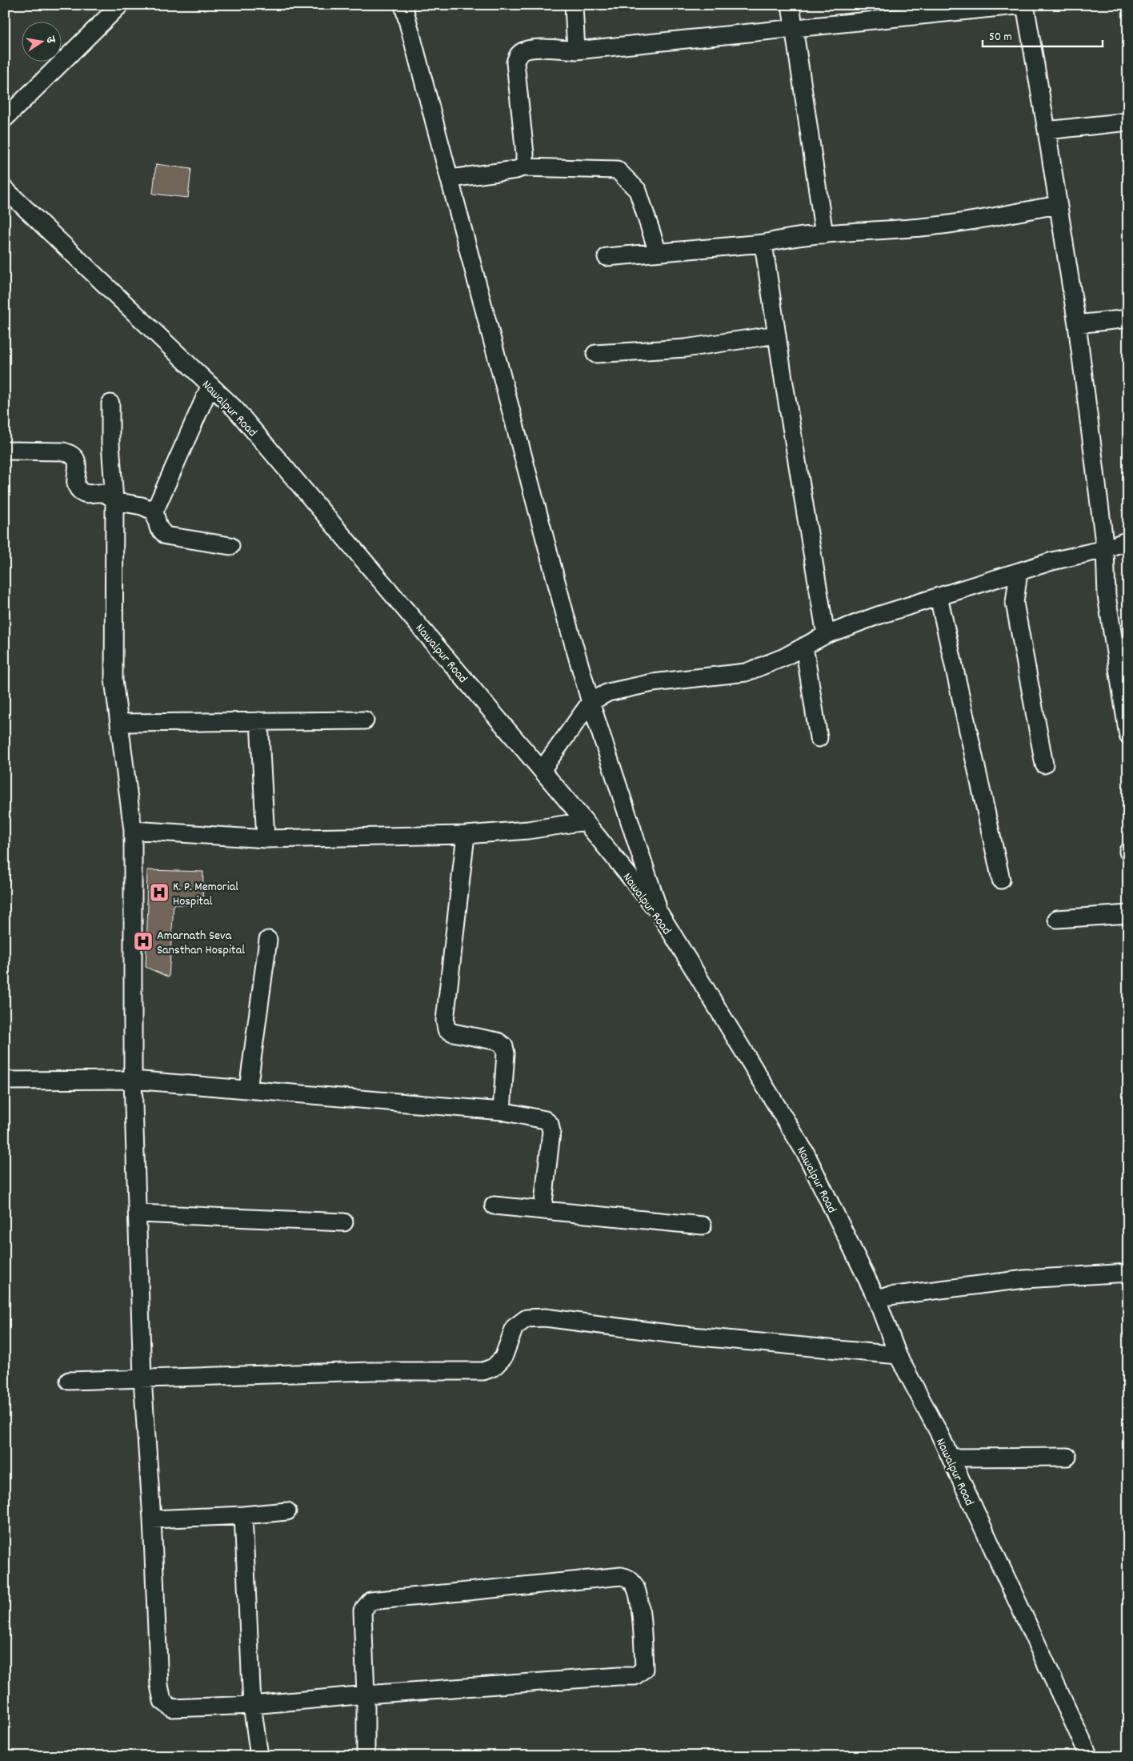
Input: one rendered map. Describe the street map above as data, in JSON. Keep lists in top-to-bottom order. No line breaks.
{"streets":{"street":["Nawalpur Road"]},"places":{"hospital":["K. P. Memorial Hospital","Amarnath Seva Sansthan Hospital"]},"scale_bar":"50 m","north":"right"}
